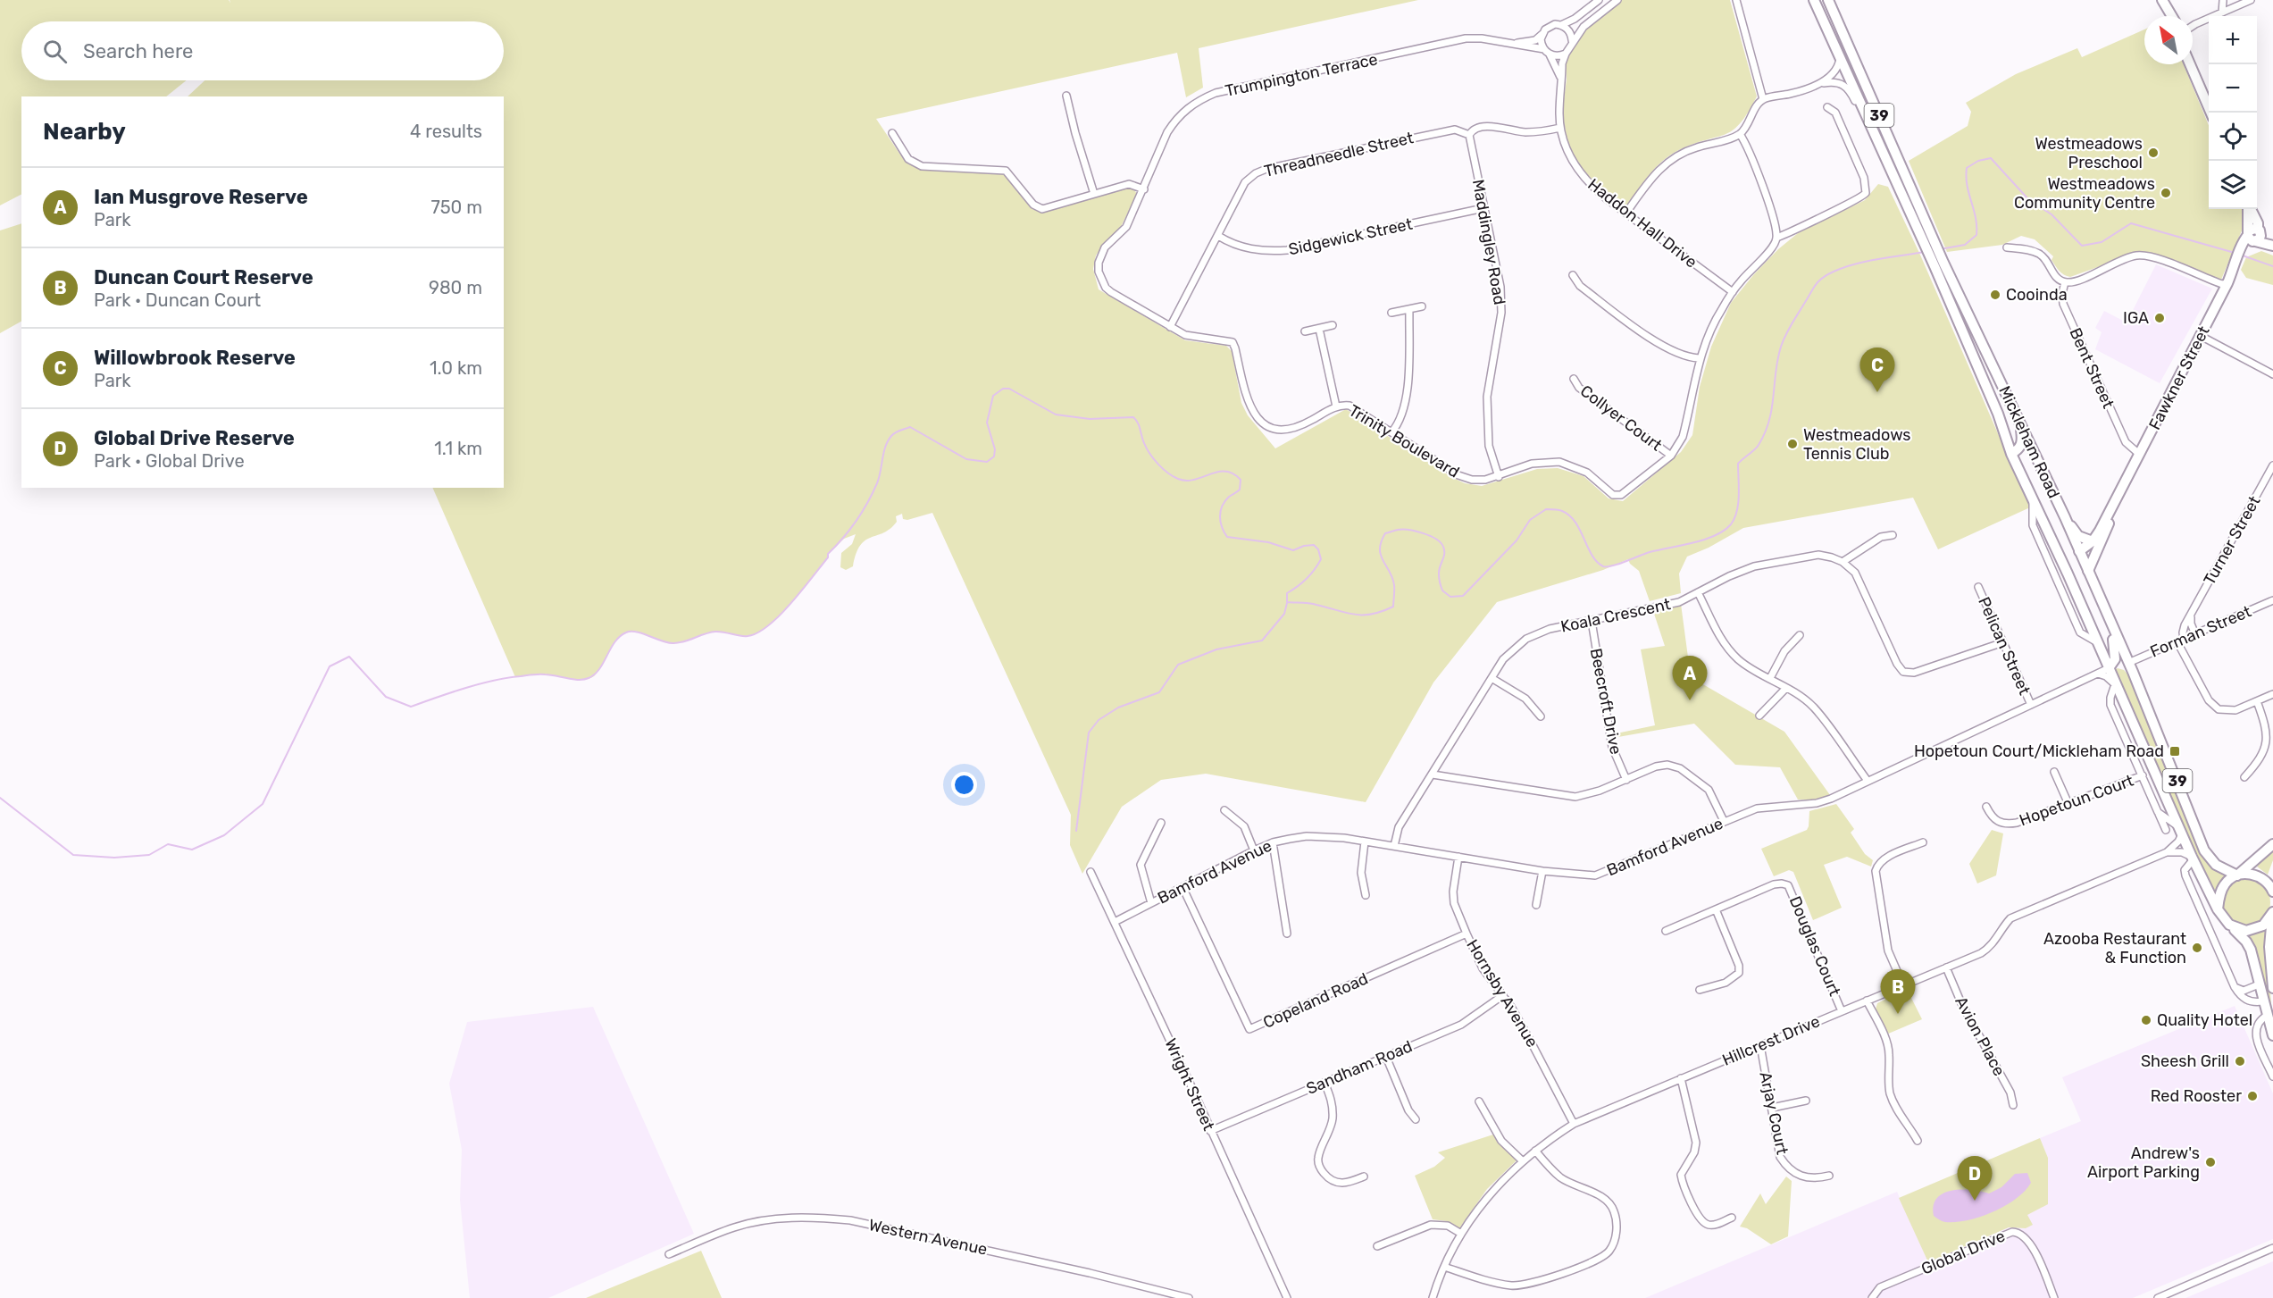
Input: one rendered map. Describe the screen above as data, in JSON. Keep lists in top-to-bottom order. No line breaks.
{"streets":{"main road":["39","Fawkner Street","Mickleham Road"],"street":["Trumpington Terrace","Threadneedle Street","Haddon Hall Drive","Sidgewick Street","Maddingley Road","Bent Street","Collyer Court","Trinity Boulevard","Turner Street","Koala Crescent","Forman Street","Pelican Street","Beecroft Drive","Hopetoun Court","Bamford Avenue","Douglas Court","Hornsby Avenue","Copeland Road","Avion Place","Hillcrest Drive","Sandham Road","Wright Street","Arjay Court","Western Avenue","Global Drive"]},"crossings":[["Trumpington Terrace","Haddon Hall Drive"],["Trumpington Terrace","Trinity Boulevard"],["39","Mickleham Road"],["Threadneedle Street","Haddon Hall Drive"],["Threadneedle Street","Sidgewick Street"],["Threadneedle Street","Maddingley Road"],["Threadneedle Street","Trinity Boulevard"],["Haddon Hall Drive","Trinity Boulevard"],["Sidgewick Street","Maddingley Road"],["Maddingley Road","Trinity Boulevard"],["Bent Street","Fawkner Street"],["Fawkner Street","Mickleham Road"],["Collyer Court","Trinity Boulevard"],["Mickleham Road","Forman Street"],["Mickleham Road","Hopetoun Court"],["Mickleham Road","Bamford Avenue"],["Mickleham Road","Hillcrest Drive"],["Turner Street","Forman Street"],["Koala Crescent","Beecroft Drive"],["Koala Crescent","Bamford Avenue"],["Pelican Street","Bamford Avenue"],["Bamford Avenue","Hornsby Avenue"],["Bamford Avenue","Copeland Road"],["Bamford Avenue","Wright Street"],["Douglas Court","Hillcrest Drive"],["Hornsby Avenue","Copeland Road"],["Hornsby Avenue","Hillcrest Drive"],["Hornsby Avenue","Sandham Road"],["Avion Place","Hillcrest Drive"],["Hillcrest Drive","Arjay Court"],["Sandham Road","Wright Street"]],"places":{"other":["Westmeadows Preschool","Westmeadows Community Centre","Cooinda","IGA","Westmeadows Tennis Club","Azooba Restaurant & Function","Quality Hotel","Sheesh Grill","Red Rooster","Andrew's Airport Parking"],"transit":["Hopetoun Court/Mickleham Road"]},"north":"top left","page":{"map_buttons":["+","−"],"search":"Search here","heading":["Nearby","4 results"],"list":[{"mark":"A","name":"Ian Musgrove Reserve","note":"Park","value":"750 m"},{"mark":"B","name":"Duncan Court Reserve","note":"Park · Duncan Court","value":"980 m"},{"mark":"C","name":"Willowbrook Reserve","note":"Park","value":"1.0 km"},{"mark":"D","name":"Global Drive Reserve","note":"Park · Global Drive","value":"1.1 km"}],"pins":["C","A","B","D"]}}
